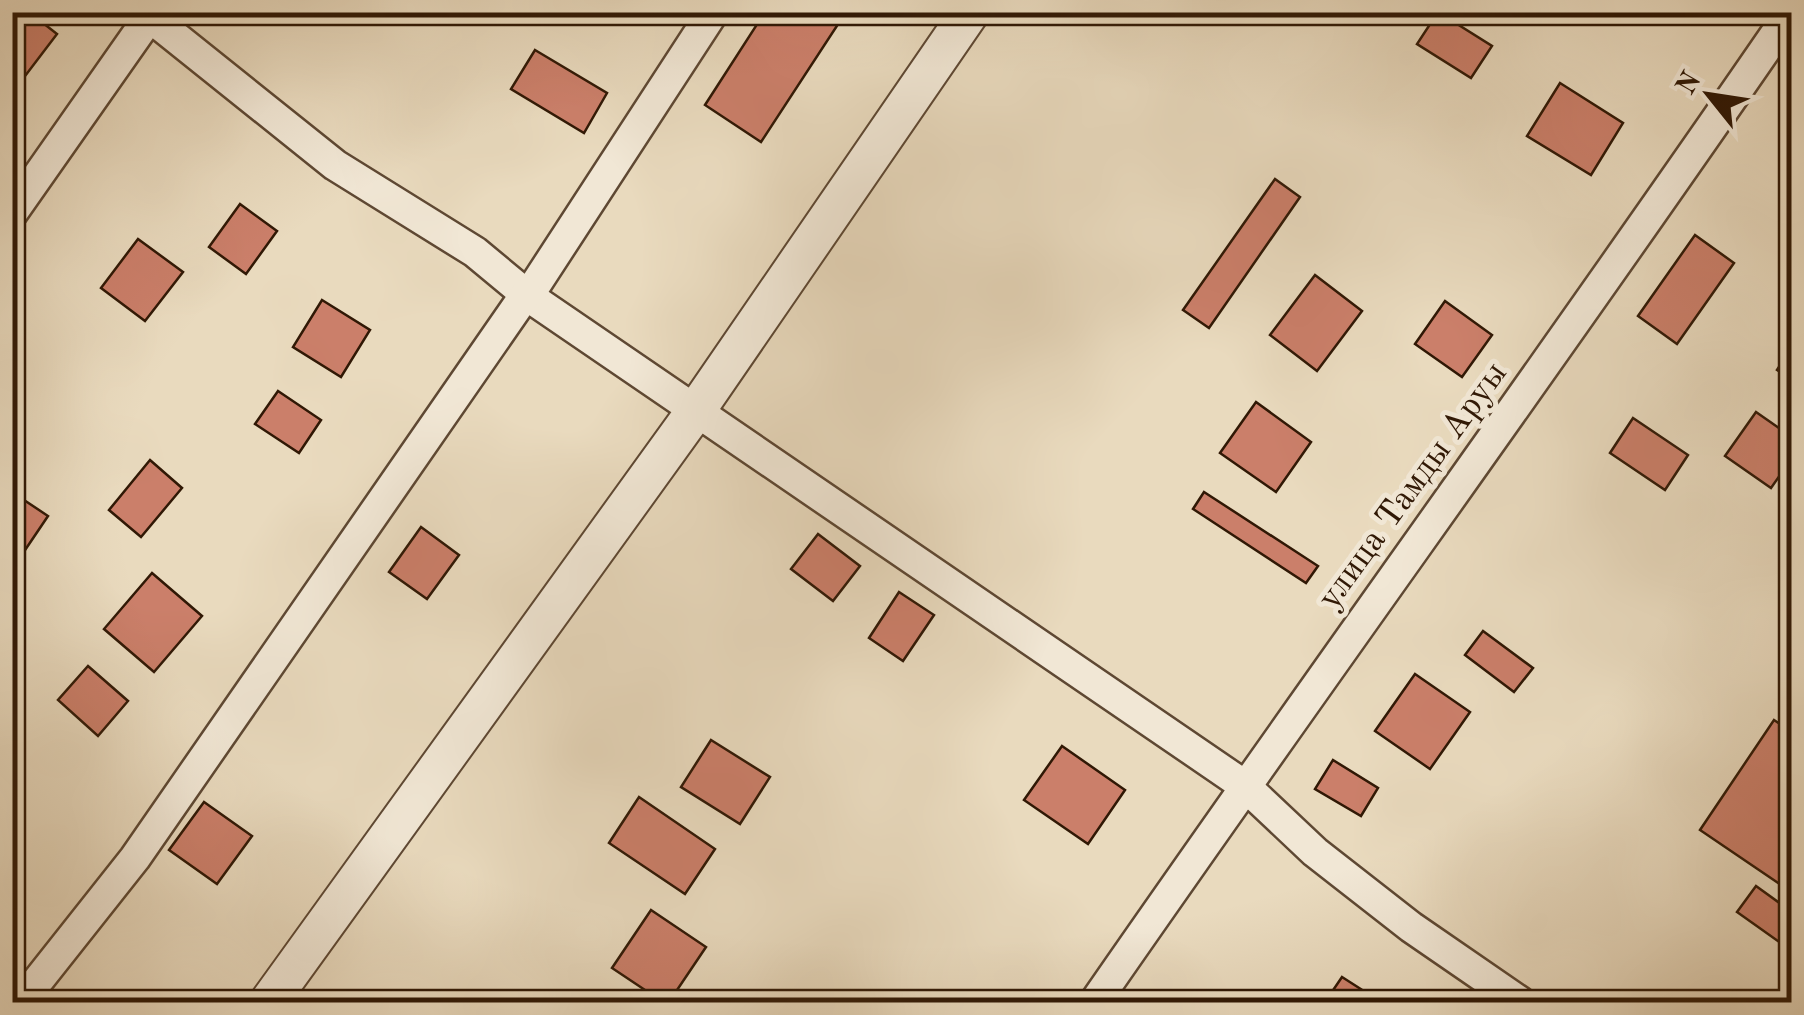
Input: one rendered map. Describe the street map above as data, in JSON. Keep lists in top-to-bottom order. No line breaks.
{"streets":{"street":["улица Тамды Аруы"]},"north":"top left"}
